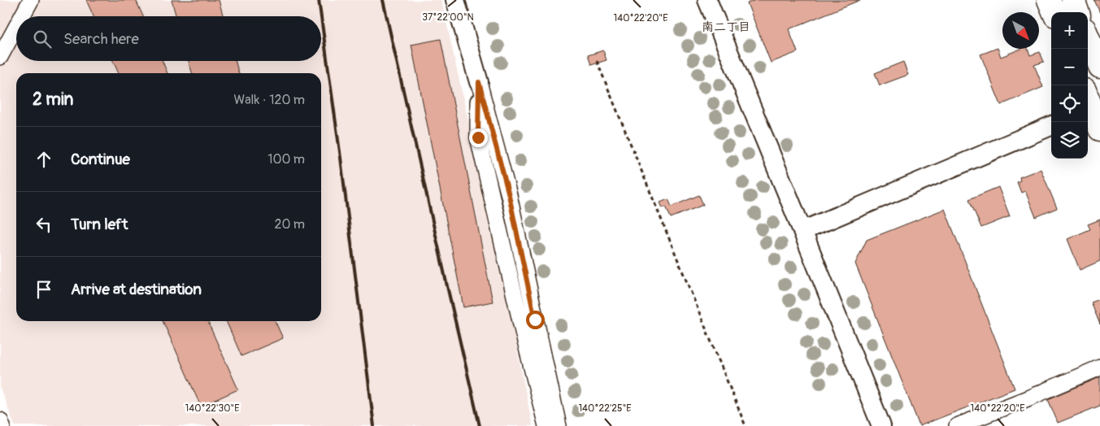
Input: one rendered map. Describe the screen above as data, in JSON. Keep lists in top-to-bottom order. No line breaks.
{"districts":["南二丁目"],"north":"bottom right","page":{"map_buttons":["+","−"],"search":"Search here","heading":["2 min","Walk · 120 m"],"list":[["Continue","100 m"],["Turn left","20 m"],"Arrive at destination"]},"coordinates":["37°22'00\"N","140°22'20\"E","140°22'30\"E","140°22'25\"E"]}
